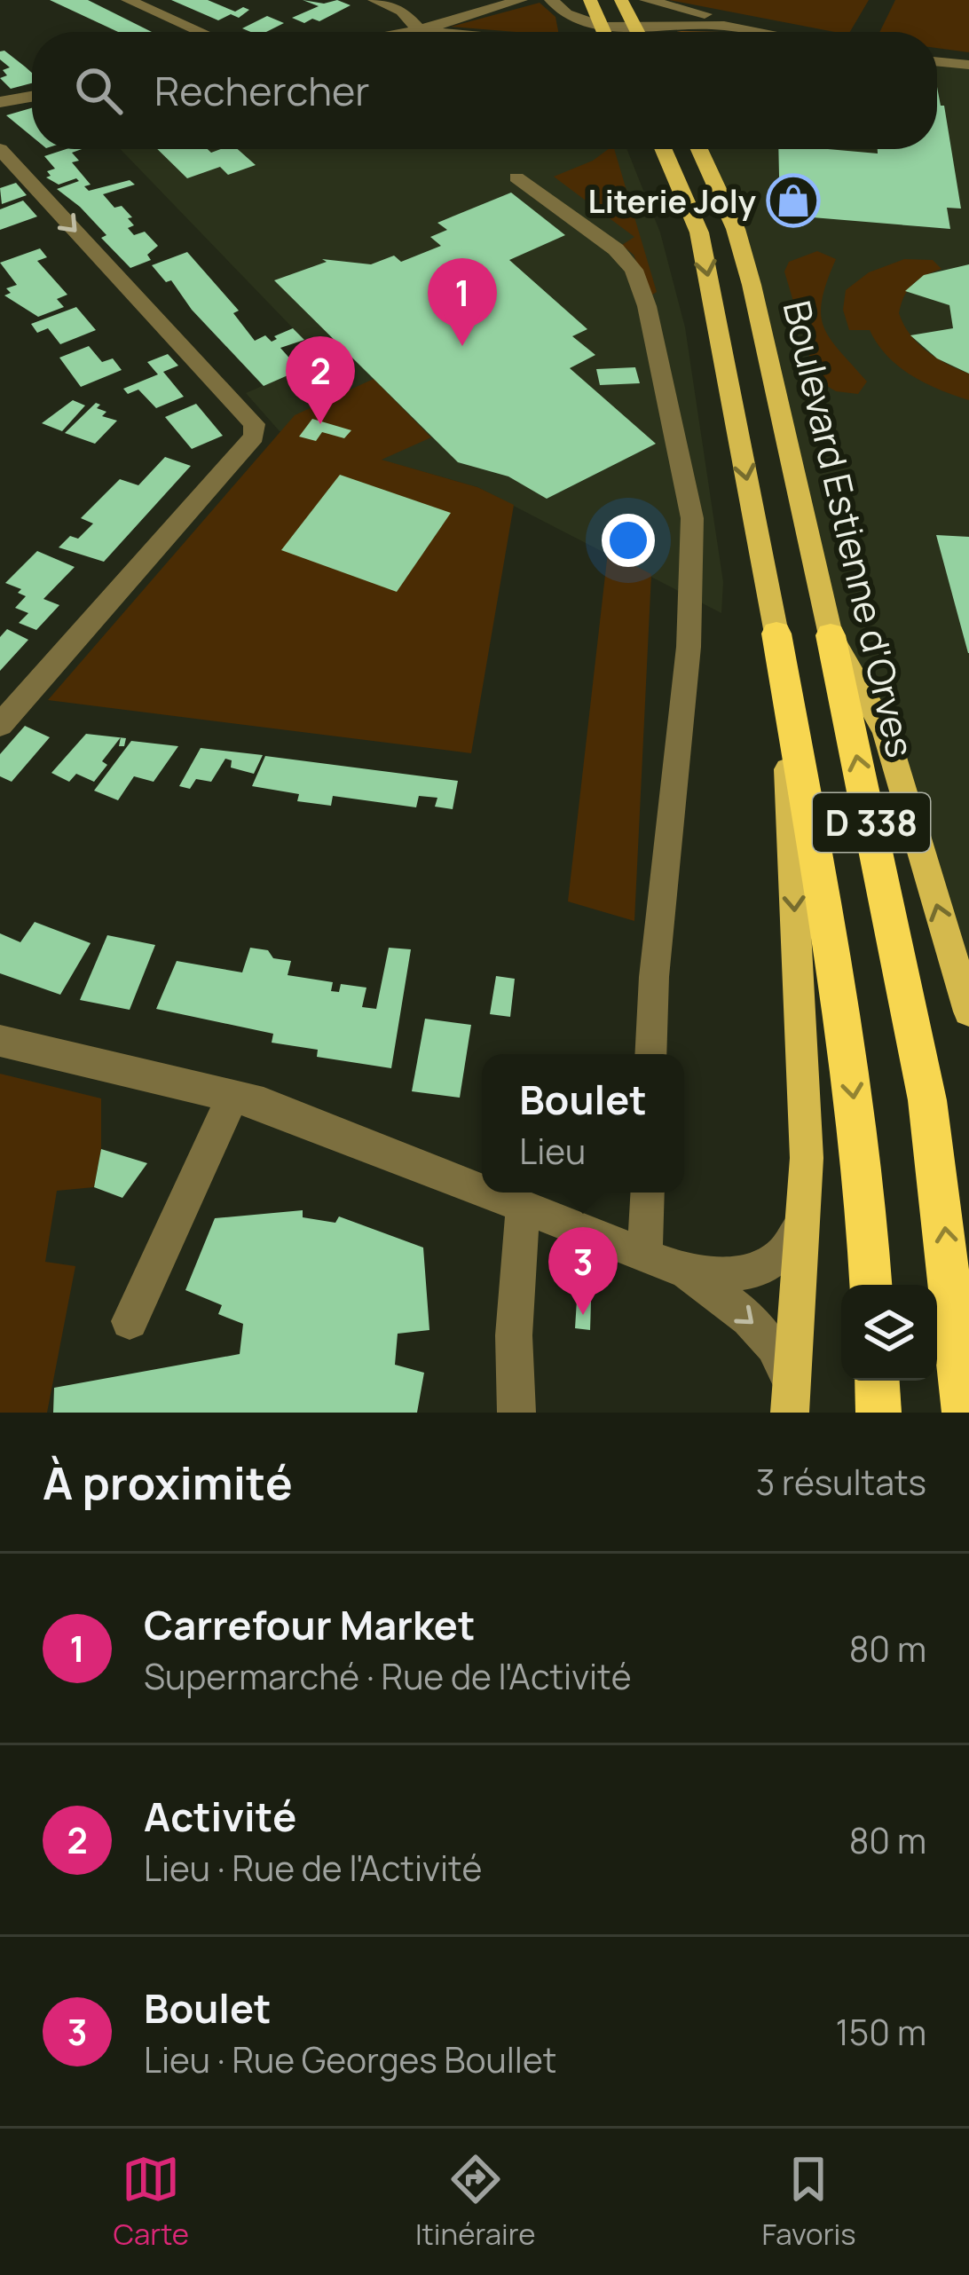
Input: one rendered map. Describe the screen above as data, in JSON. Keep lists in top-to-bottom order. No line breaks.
{"streets":{"highway":["Boulevard Estienne d'Orves","D 338"]},"places":{"shop":["Literie Joly"]},"page":{"search":"Rechercher","pins":["1","2","3"],"popup":["Boulet","Lieu"],"heading":["À proximité","3 résultats"],"list":[{"mark":"1","name":"Carrefour Market","note":"Supermarché · Rue de l'Activité","value":"80 m"},{"mark":"2","name":"Activité","note":"Lieu · Rue de l'Activité","value":"80 m"},{"mark":"3","name":"Boulet","note":"Lieu · Rue Georges Boullet","value":"150 m"}],"nav":["Carte","Itinéraire","Favoris"]}}
